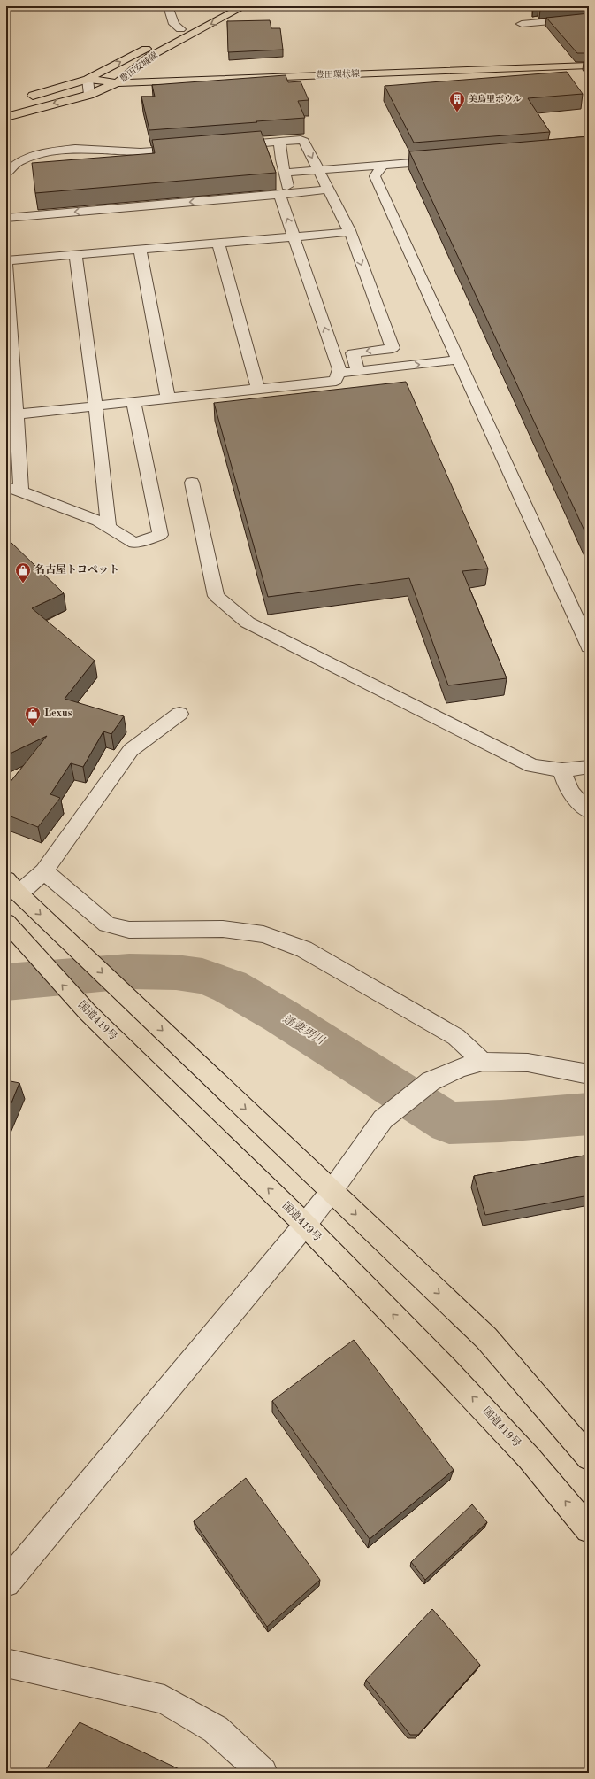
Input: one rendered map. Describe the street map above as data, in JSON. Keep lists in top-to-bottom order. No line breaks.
{"streets":{"main road":["豊田安城線","豊田環状線","国道419号"]},"crossings":[["豊田安城線","豊田環状線"]],"water":["逢妻男川"],"places":{"building":["美鳥里ボウル"],"shop":["名古屋トヨペット","Lexus"]}}
